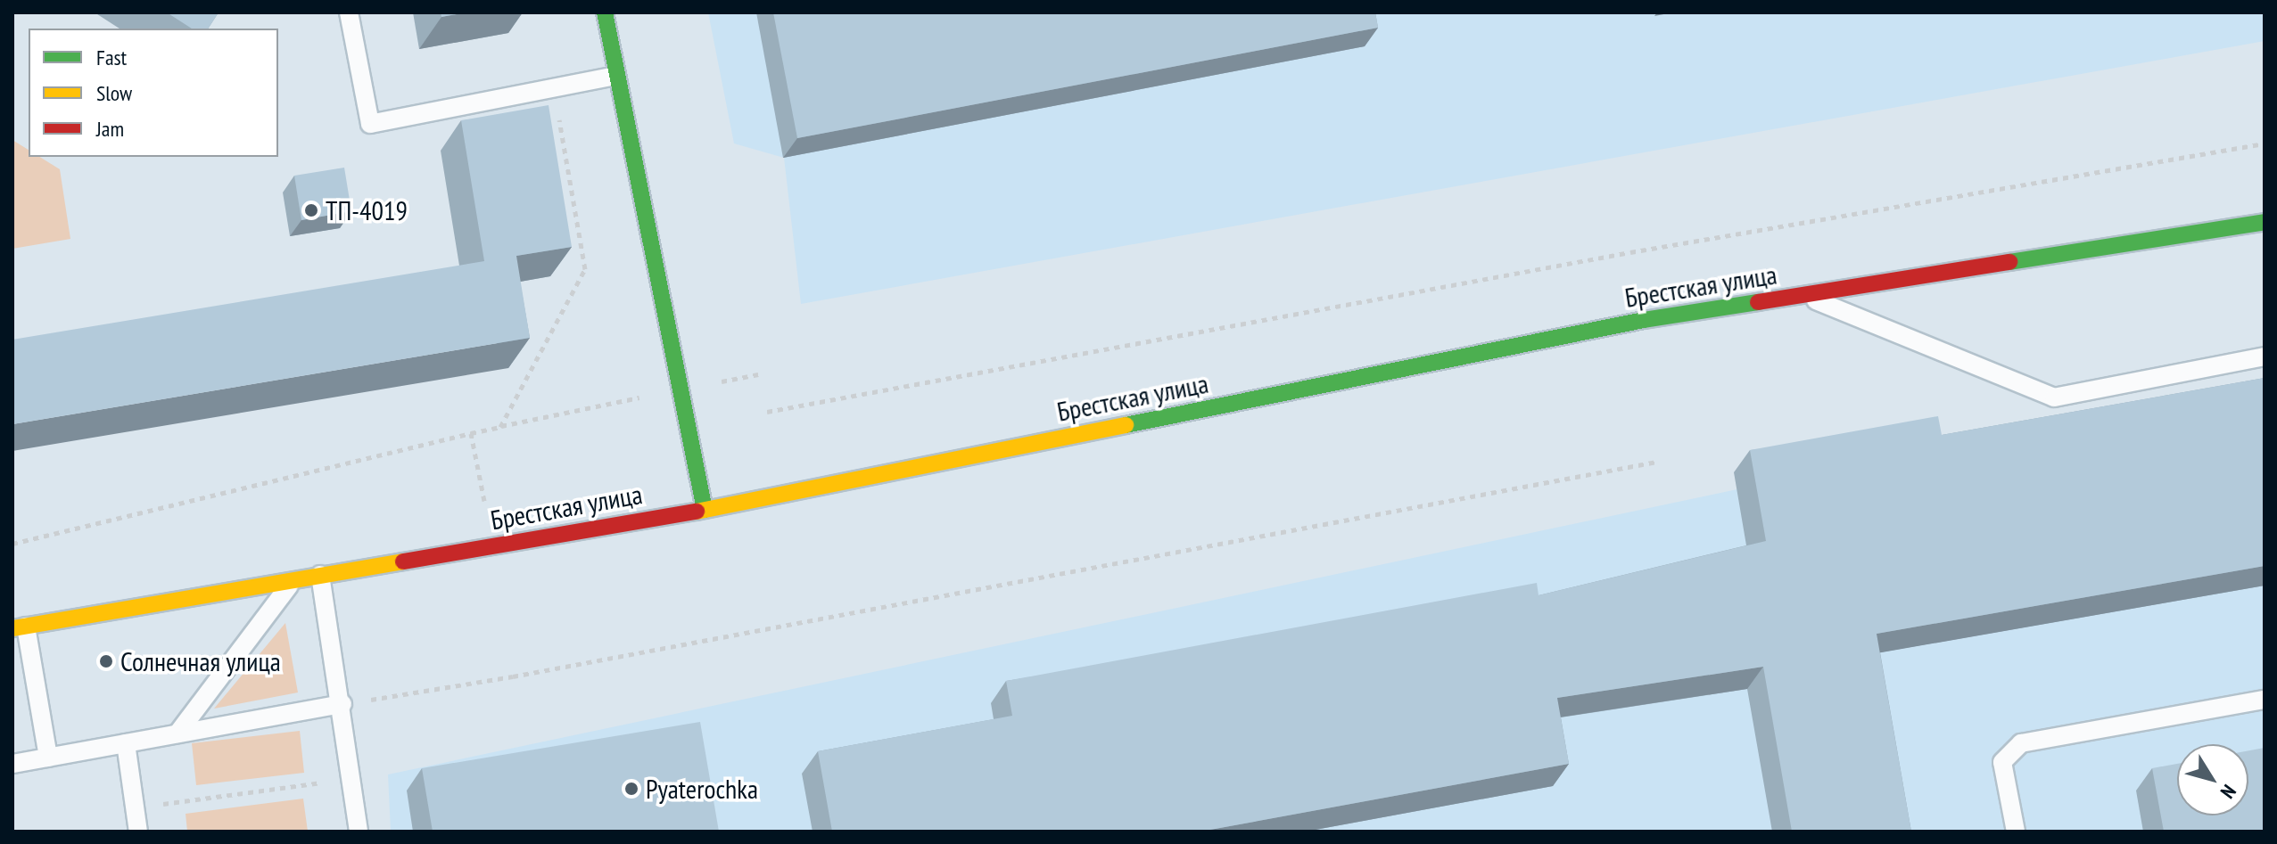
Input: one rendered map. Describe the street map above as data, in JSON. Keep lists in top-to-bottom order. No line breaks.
{"streets":{"street":["Брестская улица"]},"places":["ТП-4019","Солнечная улица","Pyaterochka"],"legend":["Fast","Slow","Jam"],"north":"bottom right"}
